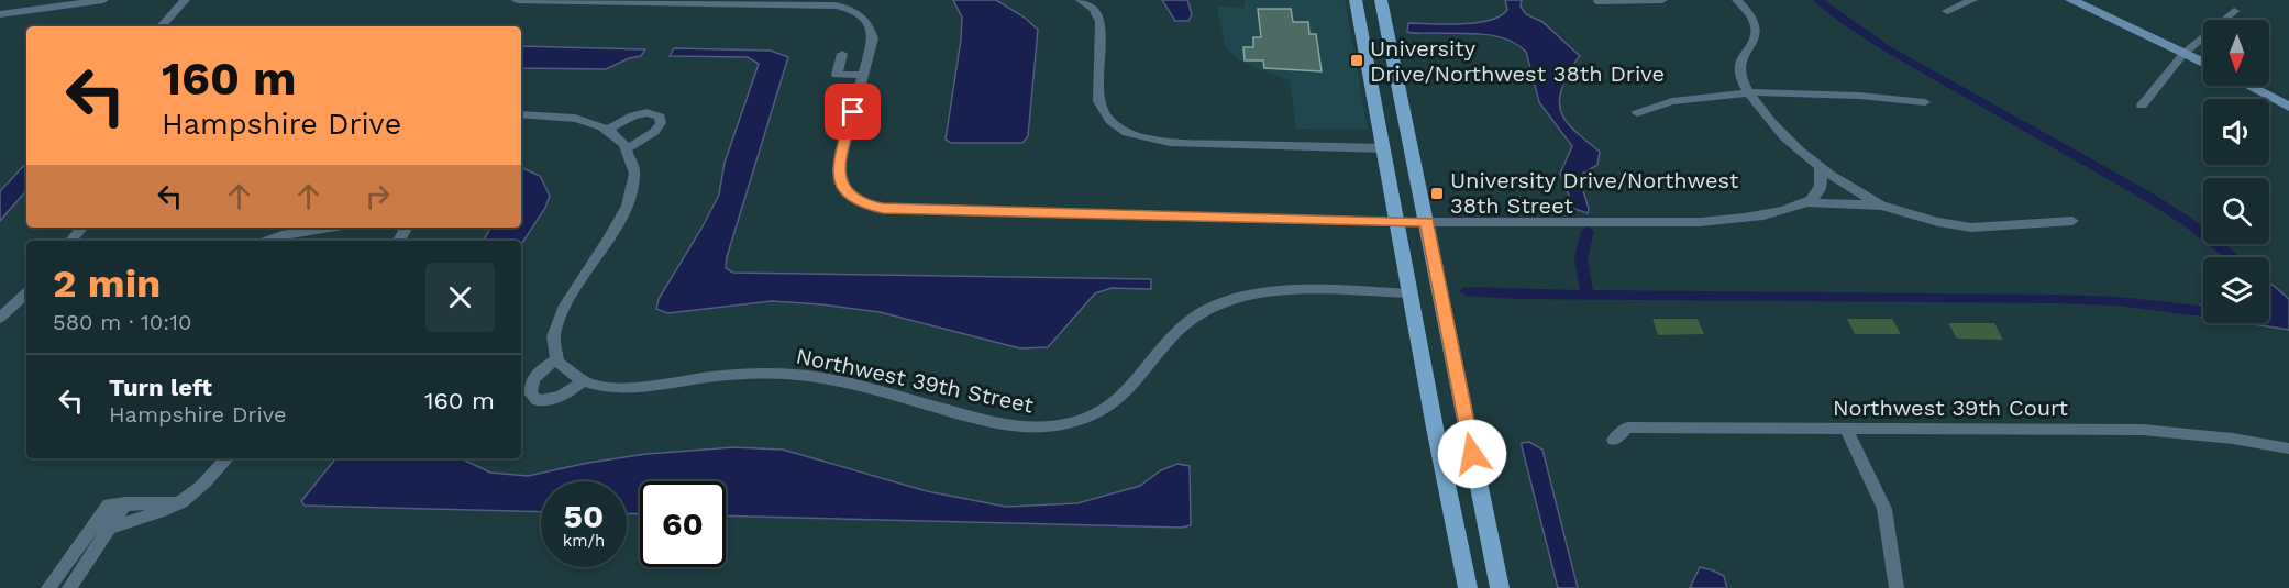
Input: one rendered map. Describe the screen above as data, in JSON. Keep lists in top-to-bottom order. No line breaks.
{"streets":{"street":["Northwest 39th Street","Northwest 39th Court"]},"places":{"transit":["University Drive/Northwest 38th Drive","University Drive/Northwest 38th Street"]},"north":"bottom","page":{"turn":["160 m","Hampshire Drive"],"heading":["2 min","580 m · 10:10"],"list":[{"name":"Turn left","note":"Hampshire Drive","value":"160 m"}],"speed":"50 km/h","limit":"60"}}
